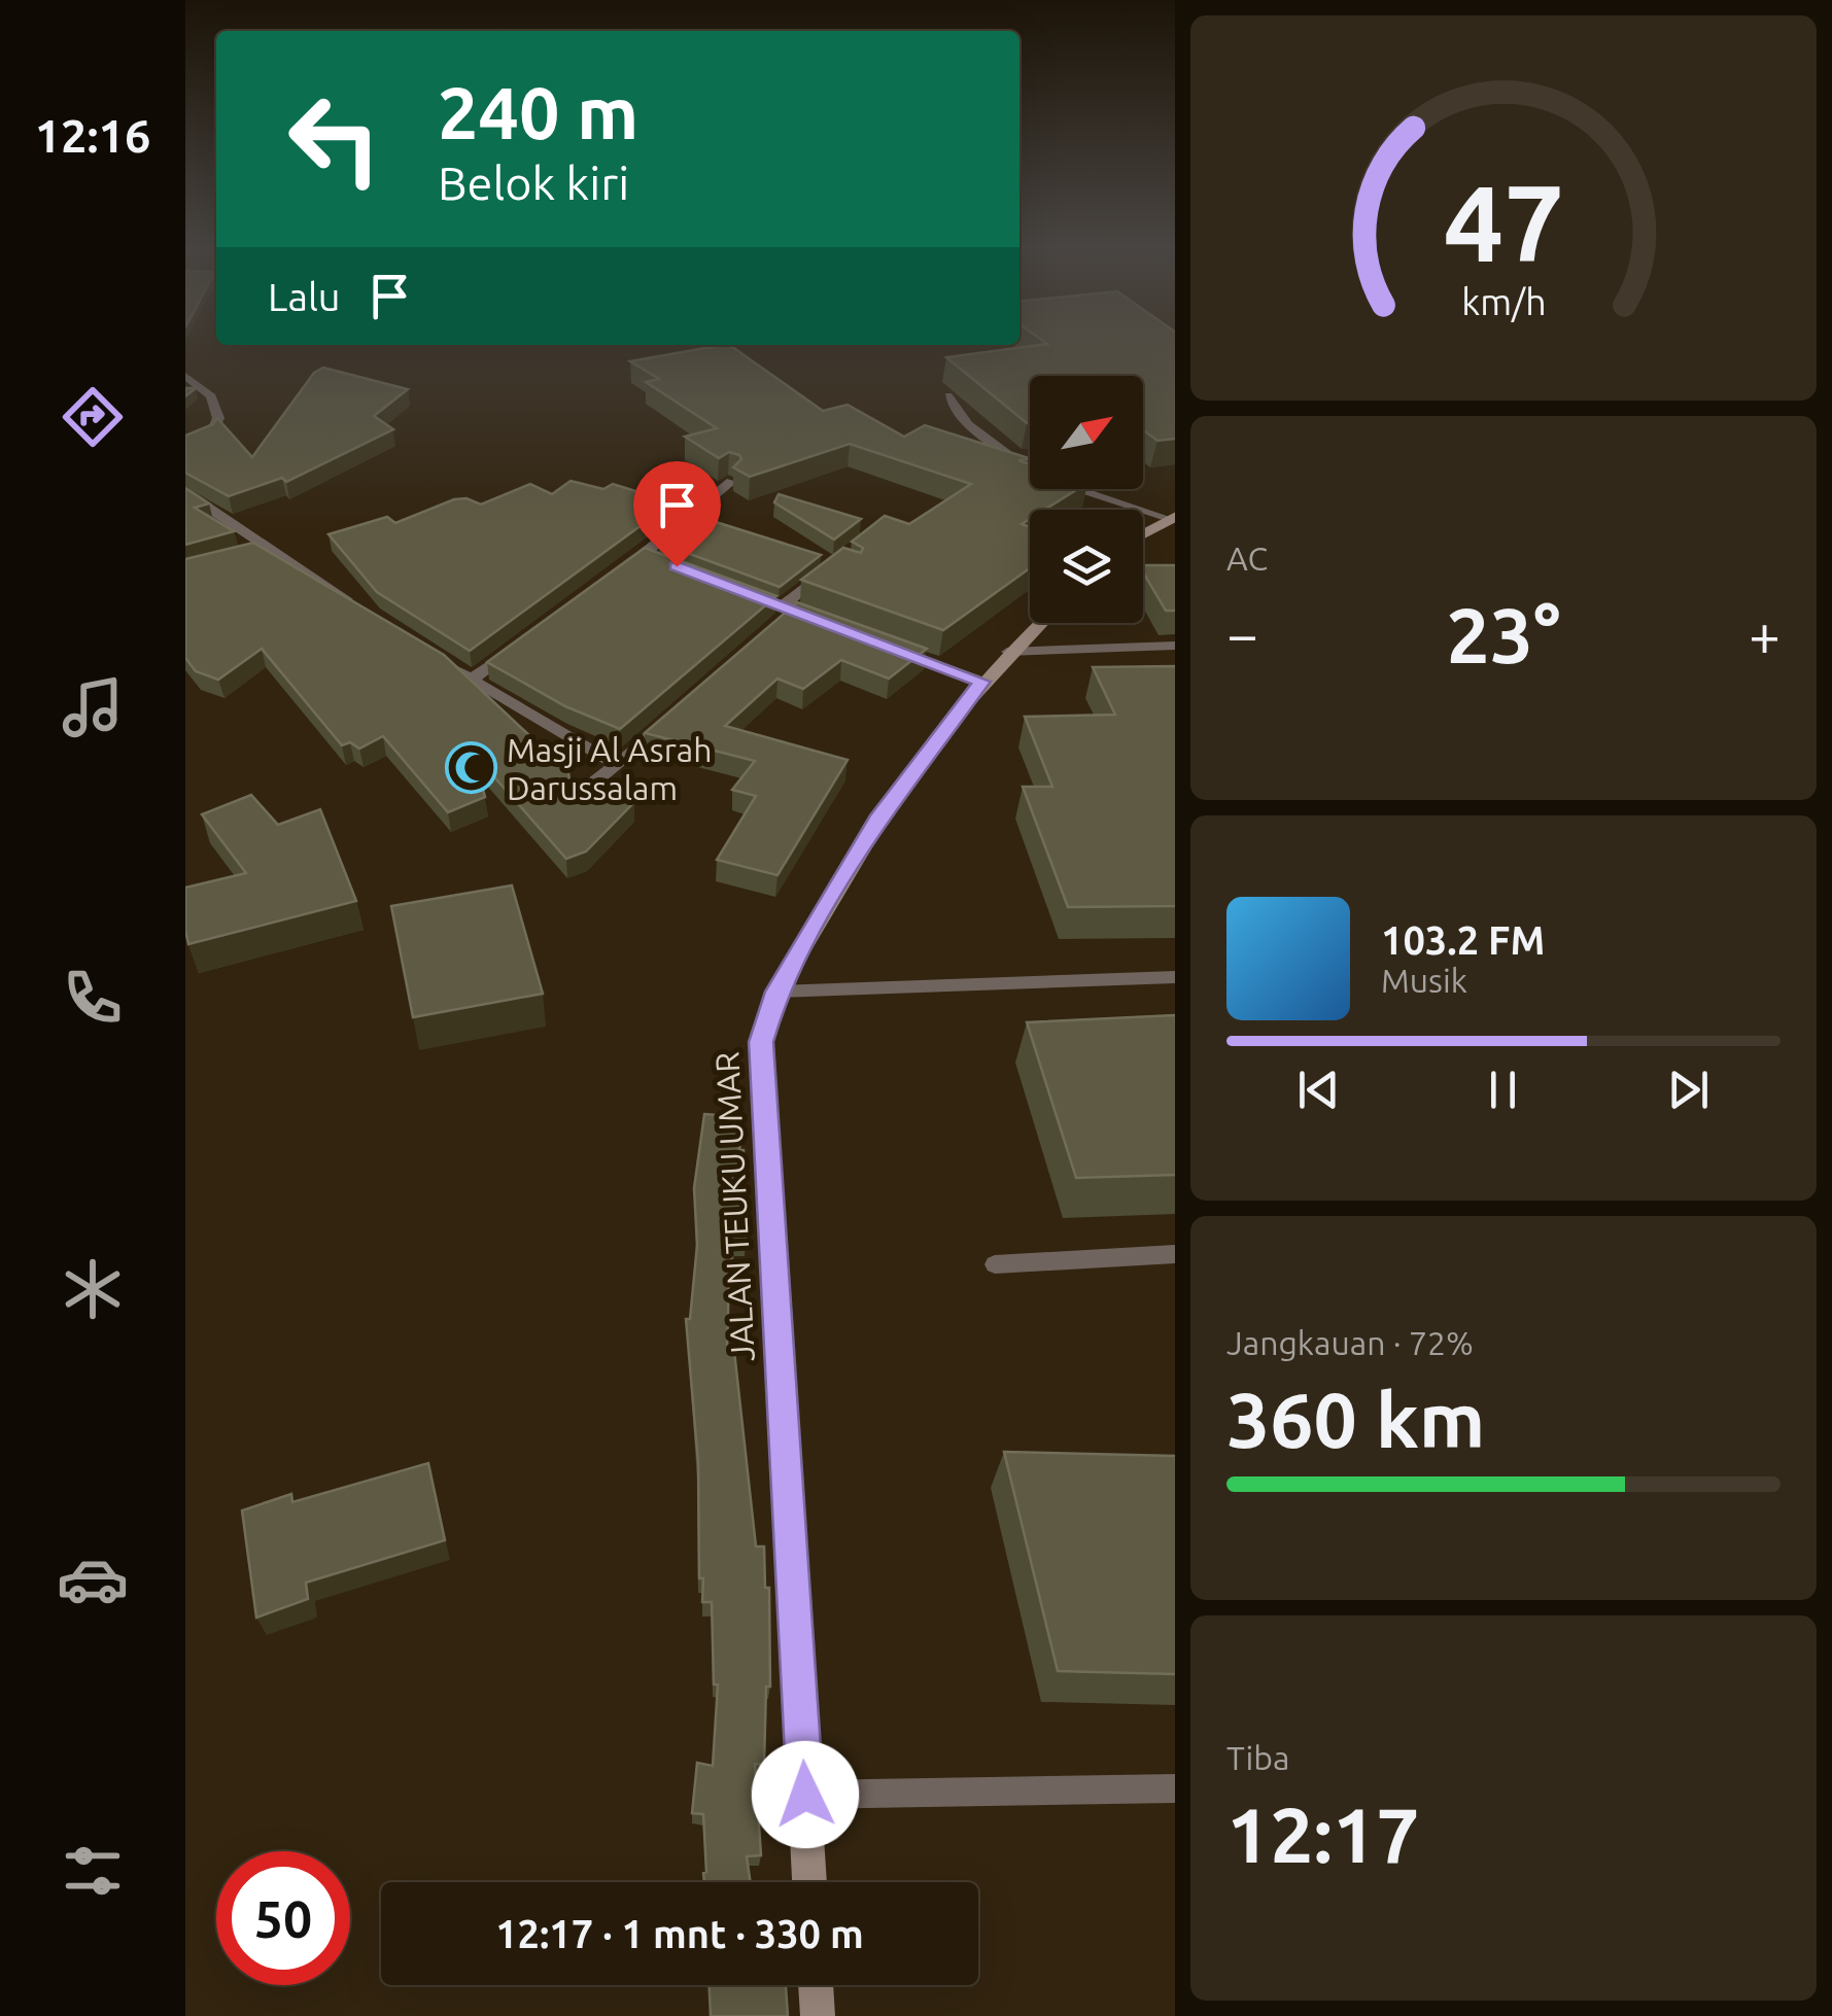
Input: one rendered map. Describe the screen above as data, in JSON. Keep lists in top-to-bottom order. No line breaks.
{"streets":{"main road":["JALAN TEUKU UMAR"]},"places":{"mosque":["Masji Al Asrah Darussalam"]},"north":"top right","page":{"tabs":"12:16","turn":["240 m","Belok kiri"],"then":"Lalu","tile":["AC",["Jangkauan · 72%","360 km"],["Tiba","12:17"]],"heat":["−","23°","+"],"song":["103.2 FM","Musik"],"limit":"50","trip":"12:17 · 1 mnt · 330 m","gauge":["47","km/h"]}}
